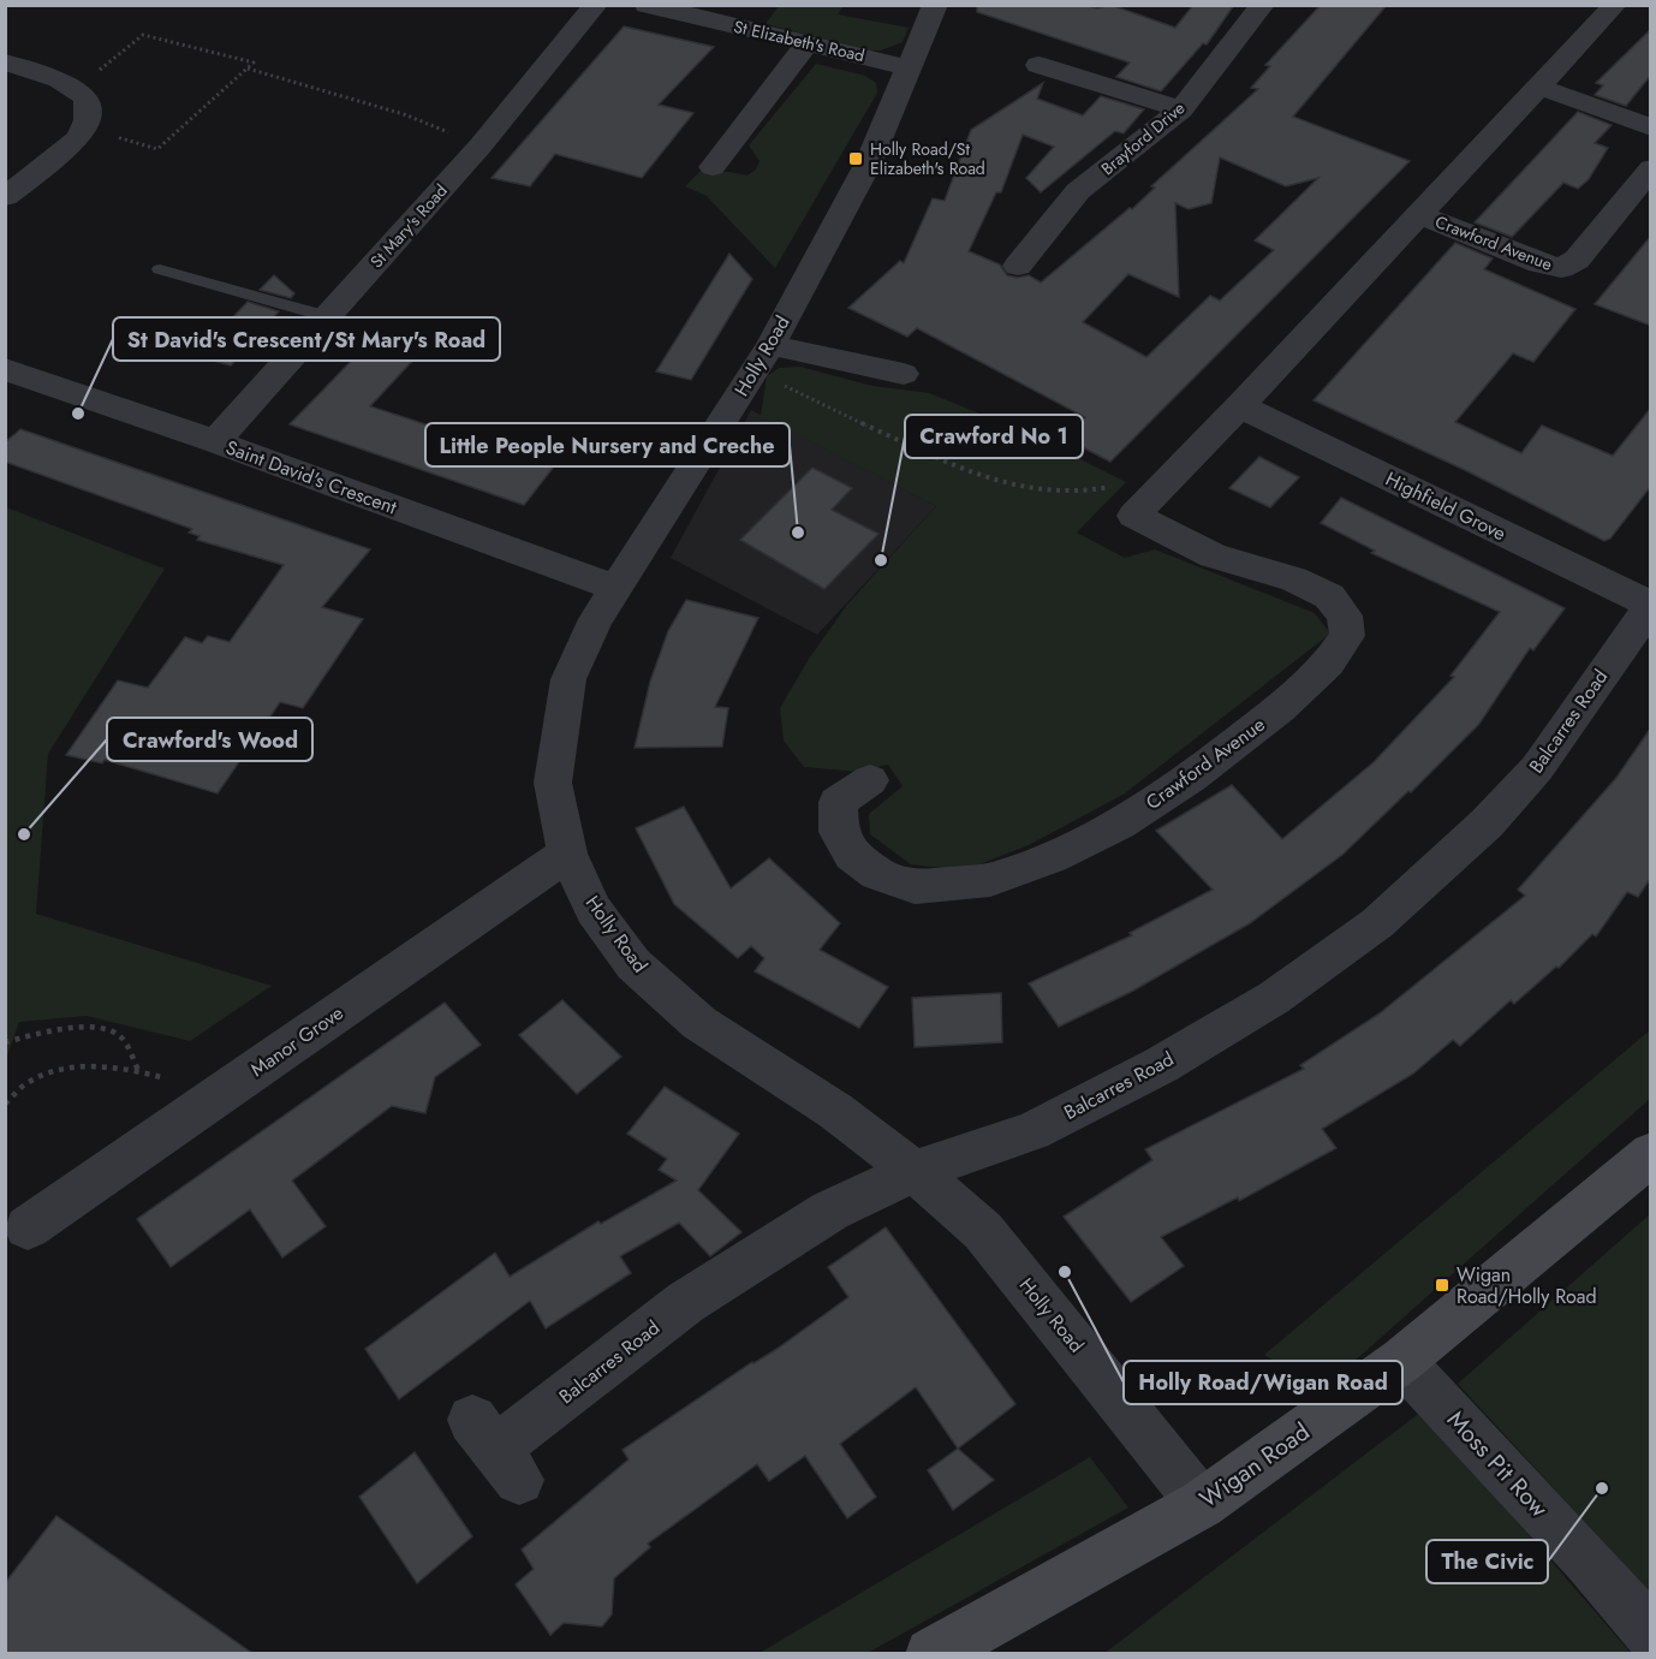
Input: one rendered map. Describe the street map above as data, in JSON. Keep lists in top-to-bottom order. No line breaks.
{"streets":{"main road":["Wigan Road"],"street":["St Elizabeth's Road","Brayford Drive","St Mary's Road","Crawford Avenue","Holly Road","Saint David's Crescent","Highfield Grove","Balcarres Road","Manor Grove","Moss Pit Row"]},"crossings":[["St Elizabeth's Road","Holly Road"],["St Mary's Road","Saint David's Crescent"],["Crawford Avenue","Highfield Grove"],["Holly Road","Saint David's Crescent"],["Holly Road","Balcarres Road"],["Holly Road","Manor Grove"],["Holly Road","Wigan Road"],["Highfield Grove","Balcarres Road"],["Moss Pit Row","Wigan Road"]],"places":{"transit":["Holly Road/St Elizabeth's Road","Wigan Road/Holly Road"],"other":["St David's Crescent/St Mary's Road","Little People Nursery and Creche","Crawford No 1","Crawford's Wood","Holly Road/Wigan Road","The Civic"]}}
